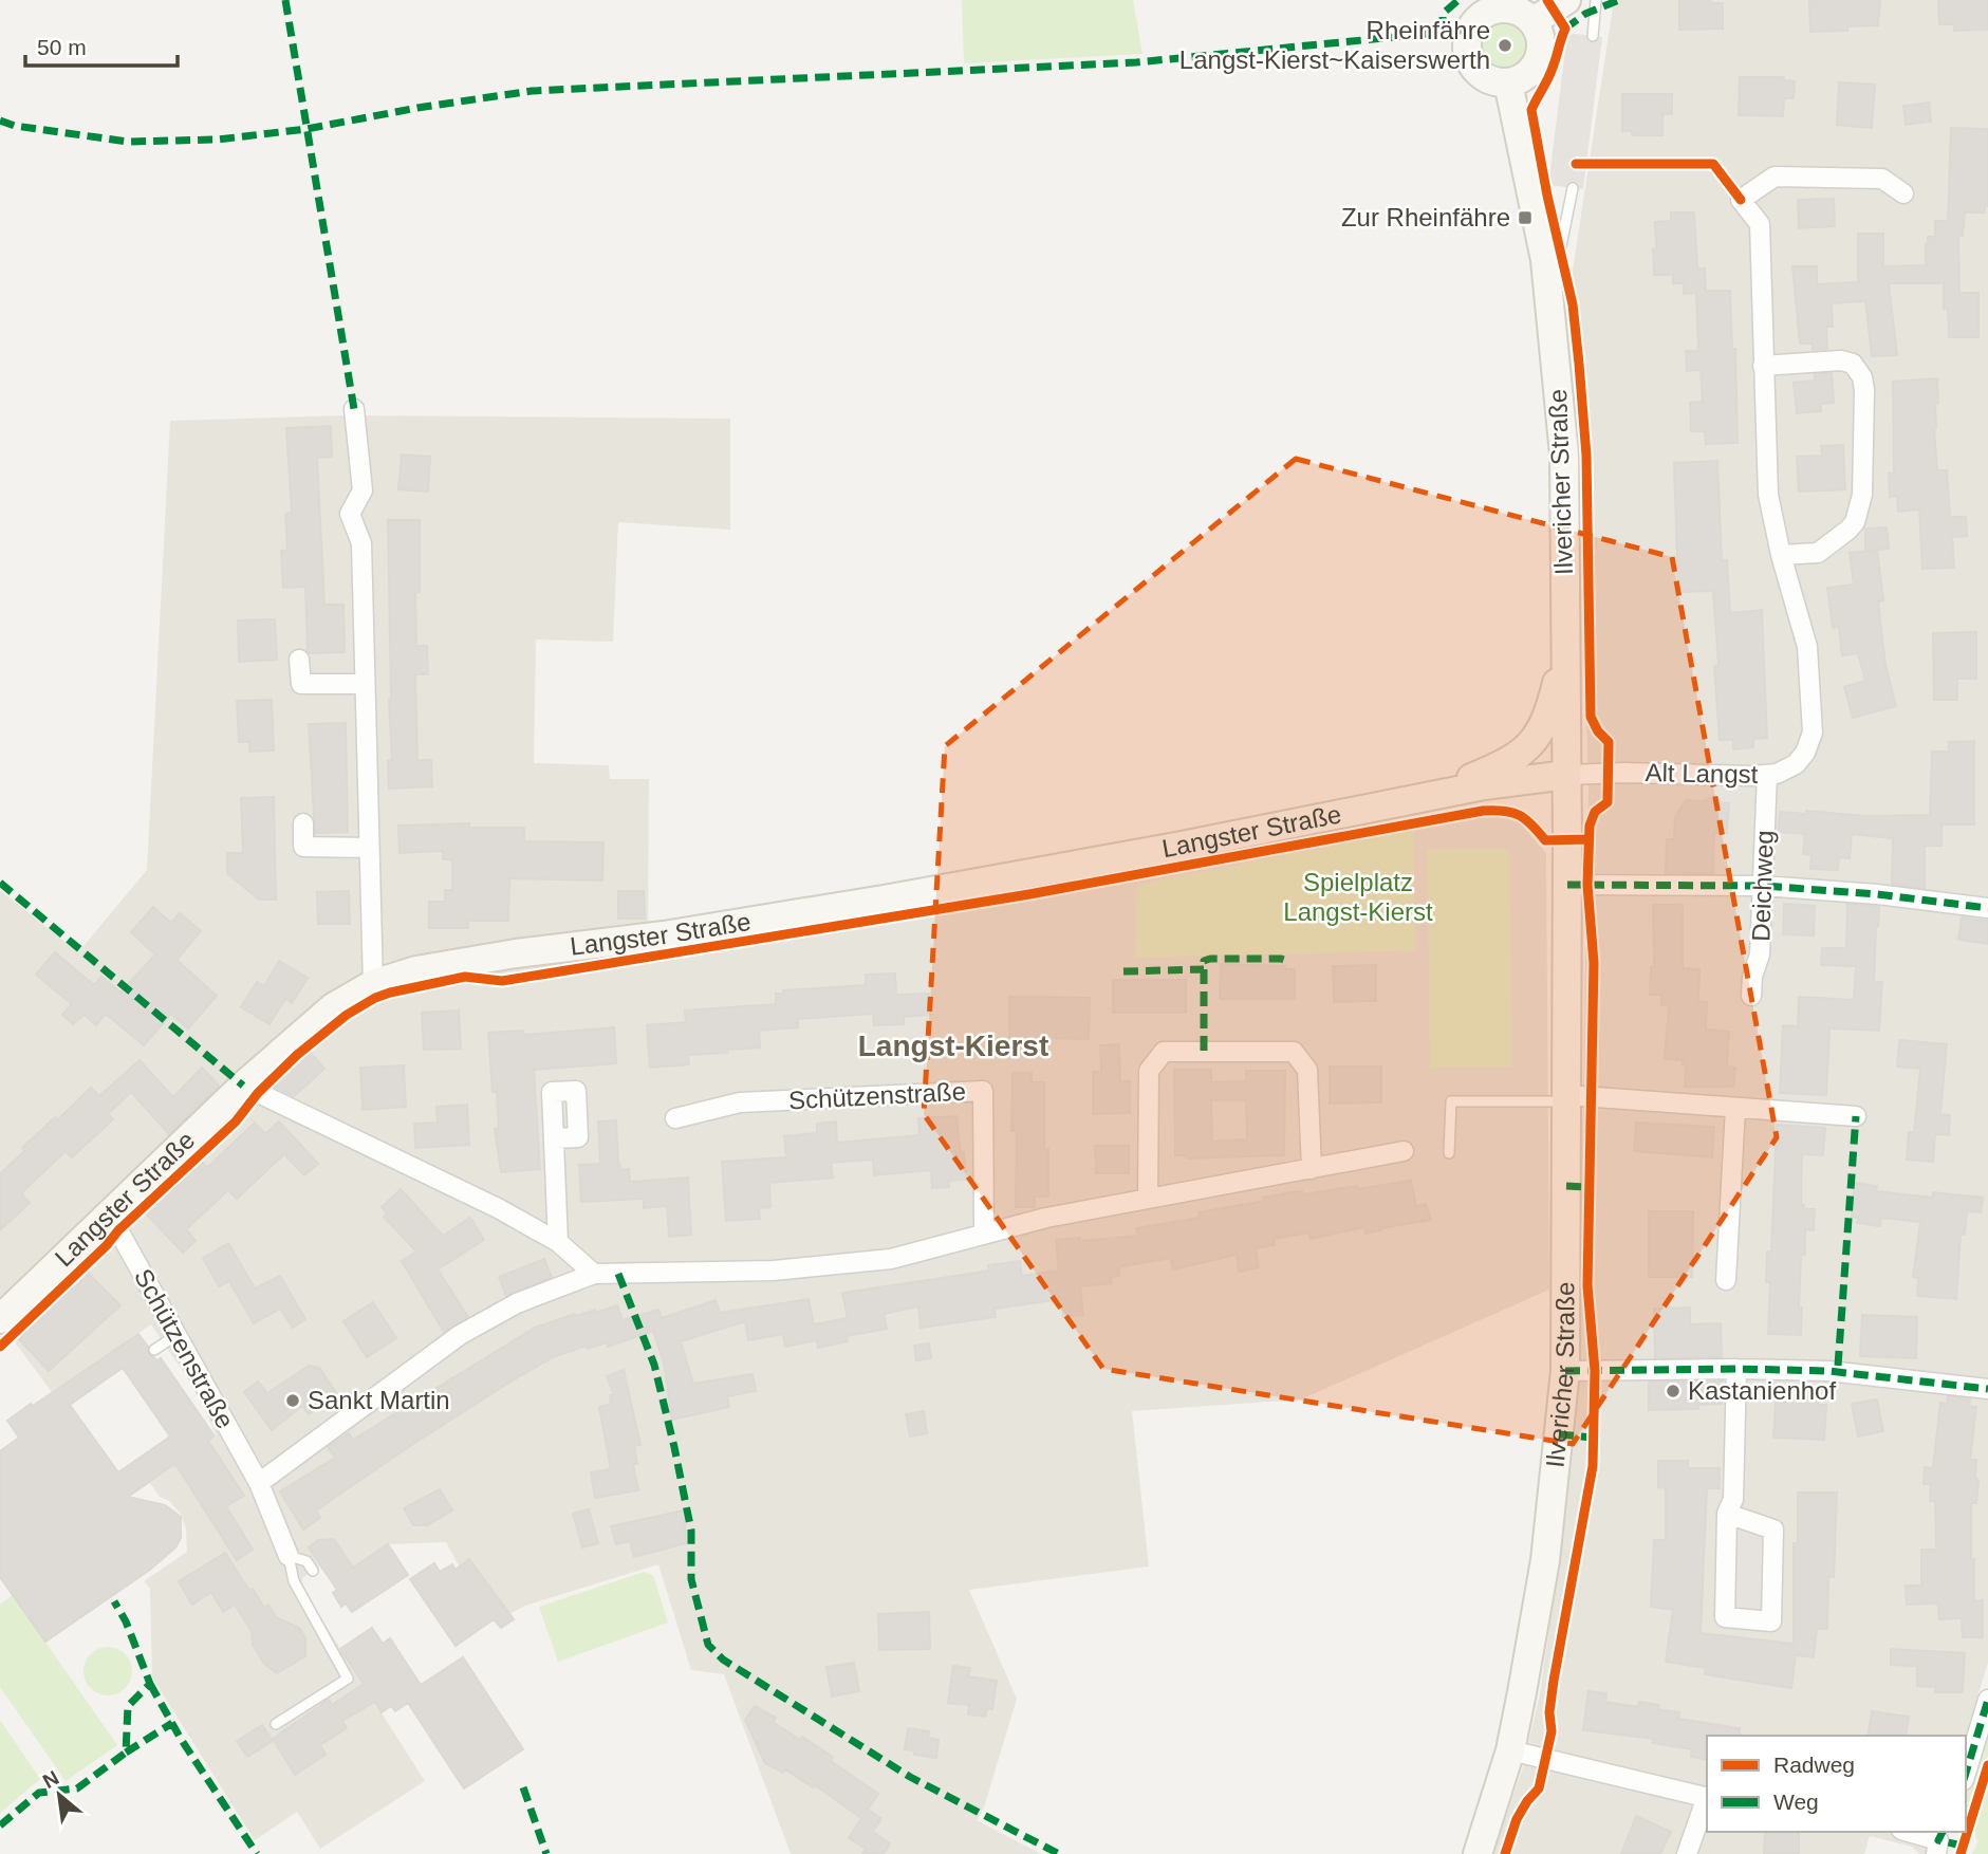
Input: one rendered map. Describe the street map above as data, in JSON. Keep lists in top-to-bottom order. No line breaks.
{"streets":{"street":["Ilvericher Straße","Alt Langst","Langster Straße","Deichweg","Schützenstraße"]},"crossings":[["Ilvericher Straße","Alt Langst"],["Ilvericher Straße","Langster Straße"],["Alt Langst","Langster Straße"],["Alt Langst","Deichweg"],["Langster Straße","Schützenstraße"]],"districts":["Langst-Kierst"],"parks":["Spielplatz Langst-Kierst"],"places":{"other":["Rheinfähre Langst-Kierst~Kaiserswerth","Kastanienhof","Sankt Martin"],"transit":["Zur Rheinfähre"]},"legend":["Radweg","Weg"],"scale_bar":"50 m","north":"top left"}
